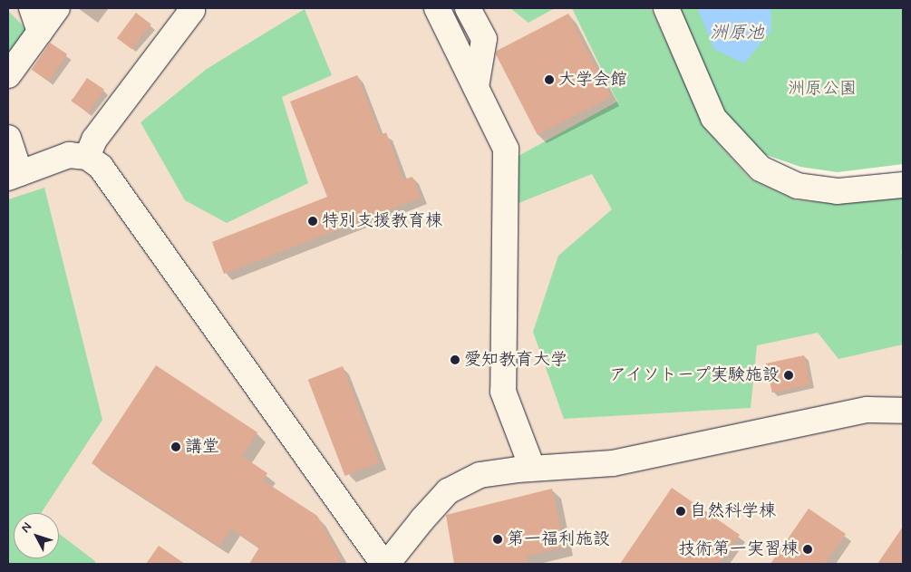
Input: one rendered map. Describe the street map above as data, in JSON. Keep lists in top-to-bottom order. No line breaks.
{"water":["洲原池"],"parks":["洲原公園"],"places":["大学会館","特別支援教育棟","愛知教育大学","アイソトープ実験施設","講堂","自然科学棟","第一福利施設","技術第一実習棟"],"north":"top left"}
